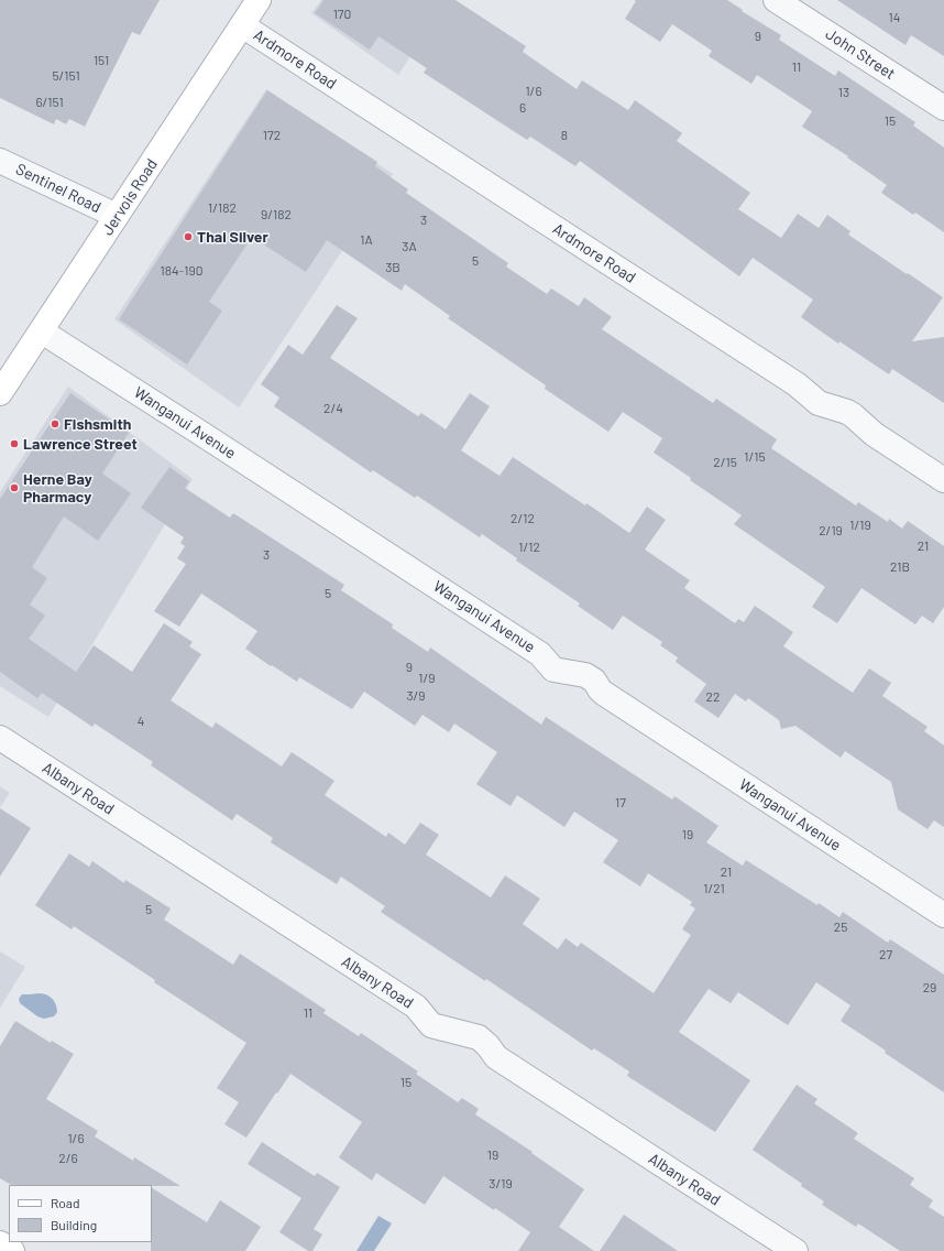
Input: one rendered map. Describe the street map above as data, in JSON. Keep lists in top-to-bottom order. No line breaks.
{"streets":{"main road":["Jervois Road"],"street":["John Street","Ardmore Road","Sentinel Road","Wanganui Avenue","Albany Road"]},"crossings":[["Ardmore Road","Jervois Road"],["Sentinel Road","Jervois Road"],["Jervois Road","Wanganui Avenue"]],"places":["Thai Silver","Fishsmith","Lawrence Street","Herne Bay Pharmacy"],"house_numbers":["170","14","9","151","11","5/151","1/6","13","6/151","6","15","172","8","1/182","9/182","3","1A","3A","5","3B","184-190","2/4","1/15","2/15","2/12","1/19","2/19","21","1/12","3","21B","5","9","1/9","3/9","22","4","17","19","21","1/21","5","25","27","29","11","15","1/6","19","2/6","3/19"],"legend":["Road","Building"]}
